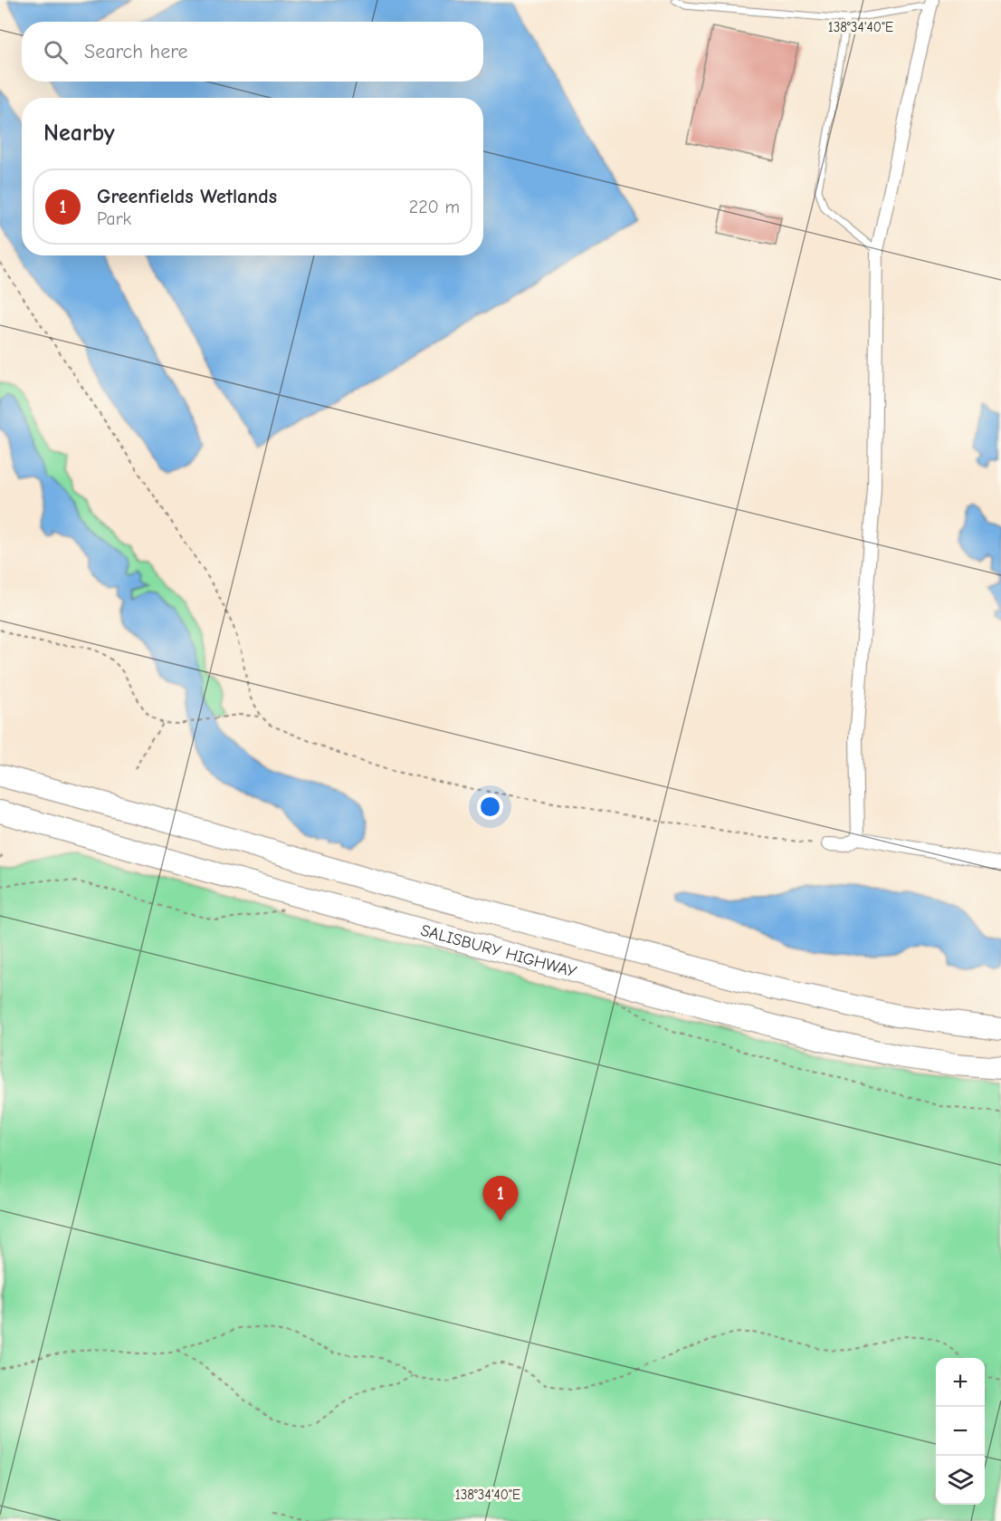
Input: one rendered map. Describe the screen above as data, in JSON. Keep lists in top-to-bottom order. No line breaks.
{"streets":{"highway":["SALISBURY HIGHWAY"]},"page":{"search":"Search here","heading":"Nearby","list":[{"mark":"1","name":"Greenfields Wetlands","note":"Park","value":"220 m"}],"pins":"1","map_buttons":["+","−"]},"coordinates":["138°34'40\"E"]}
